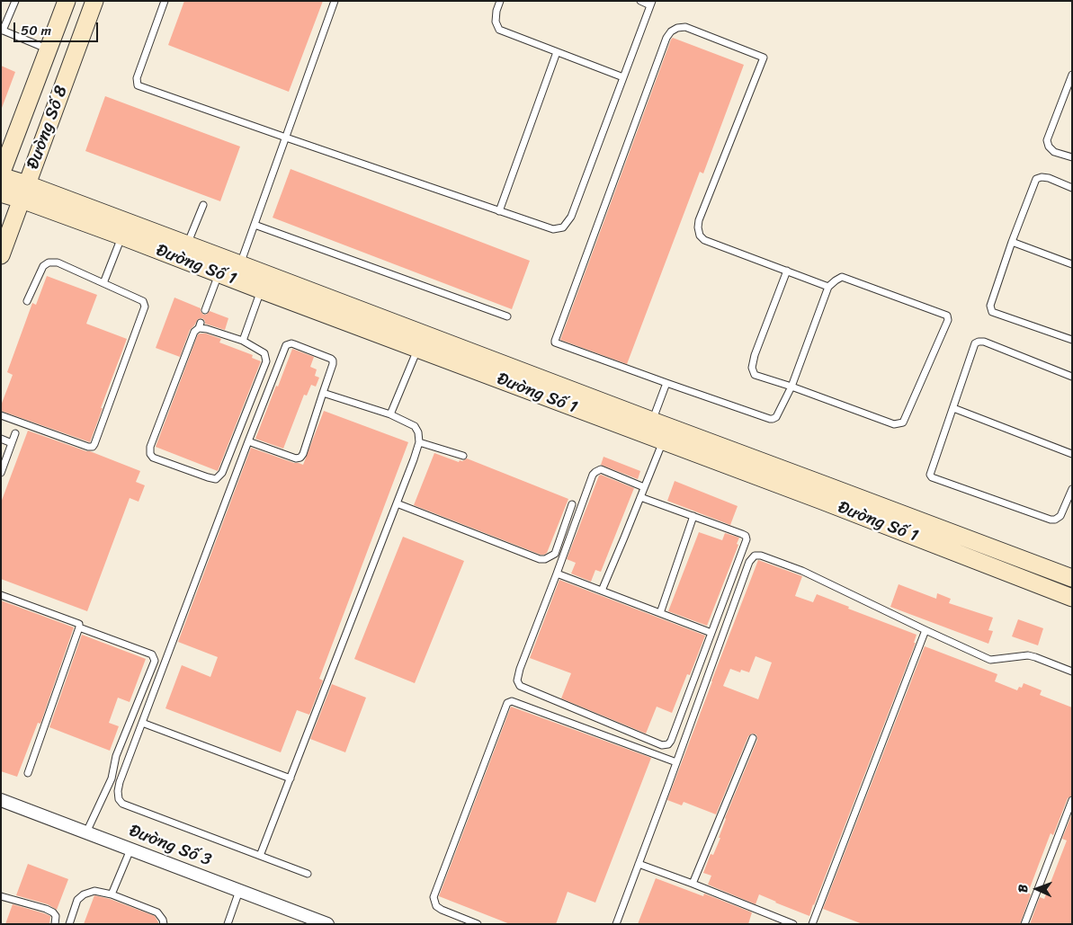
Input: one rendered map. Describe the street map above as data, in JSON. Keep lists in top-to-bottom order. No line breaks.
{"streets":{"street":["Đường Số 8","Đường Số 1","Đường Số 3"]},"crossings":[["Đường Số 8","Đường Số 1"]],"scale_bar":"50 m","north":"left"}
